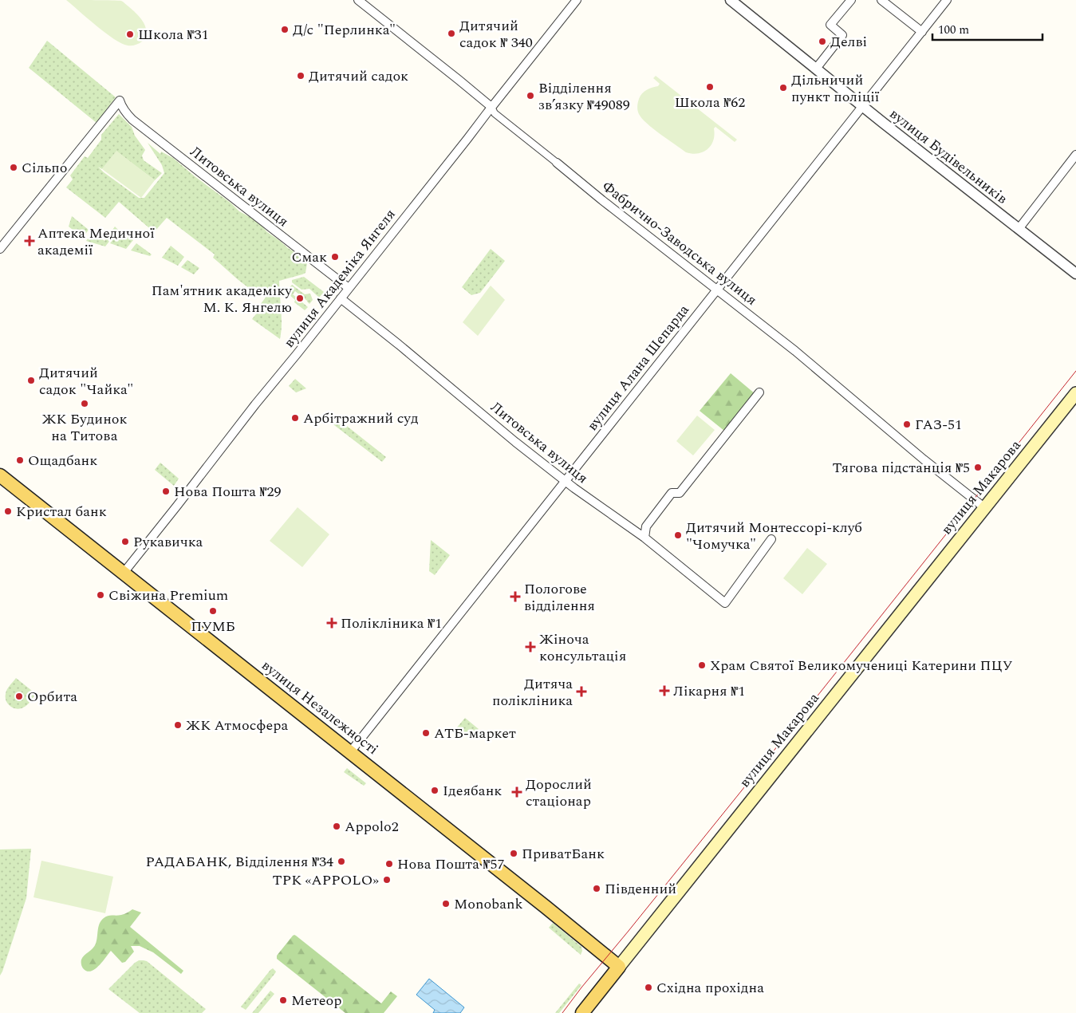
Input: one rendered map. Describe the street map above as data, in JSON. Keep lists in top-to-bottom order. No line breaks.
{"streets":{"main road":["вулиця Макарова","вулиця Незалежності"],"street":["вулиця Будівельників","Литовська вулиця","Фабрично-Заводська вулиця","вулиця Академіка Янгеля","вулиця Алана Шепарда"]},"crossings":[["вулиця Будівельників","вулиця Алана Шепарда"],["Литовська вулиця","вулиця Академіка Янгеля"],["Литовська вулиця","вулиця Алана Шепарда"],["Фабрично-Заводська вулиця","вулиця Академіка Янгеля"],["Фабрично-Заводська вулиця","вулиця Алана Шепарда"],["Фабрично-Заводська вулиця","вулиця Макарова"],["вулиця Академіка Янгеля","вулиця Незалежності"],["вулиця Алана Шепарда","вулиця Незалежності"],["вулиця Макарова","вулиця Незалежності"]],"places":{"other":["Д/с \"Перлинка\"","Дитячий садок № 340","Школа №31","Делві","Дитячий садок","Школа №62","Дільничий пункт поліції","Відділення зв’язку №49089","Сільпо","Смак","Пам'ятник академіку М. К. Янгелю","Дитячий садок \"Чайка\"","ЖК Будинок на Титова","Арбітражний суд","ГАЗ-51","Ощадбанк","Тягова пiдстанцiя №5","Нова Пошта №29","Кристал банк","Дитячий Монтессорі-клуб \"Чомучка\"","Рукавичка","Свіжина Premium","ПУМБ","Храм Святої Великомучениці Катерини ПЦУ","Орбита","ЖК Атмосфера","АТБ-маркет","Ідеябанк","Appolo2","ПриватБанк","РАДАБАНК, Відділення №34","Нова Пошта №57","ТРК «APPOLO»","Південний","Monobank","Східна прохідна","Метеор"],"health":["Аптека Медичної академії","Пологове відділення","Полікліника №1","Жіноча консультація","Лікарня №1","Дитяча полікліника","Дорослий стаціонар"]},"scale_bar":"100 m"}
